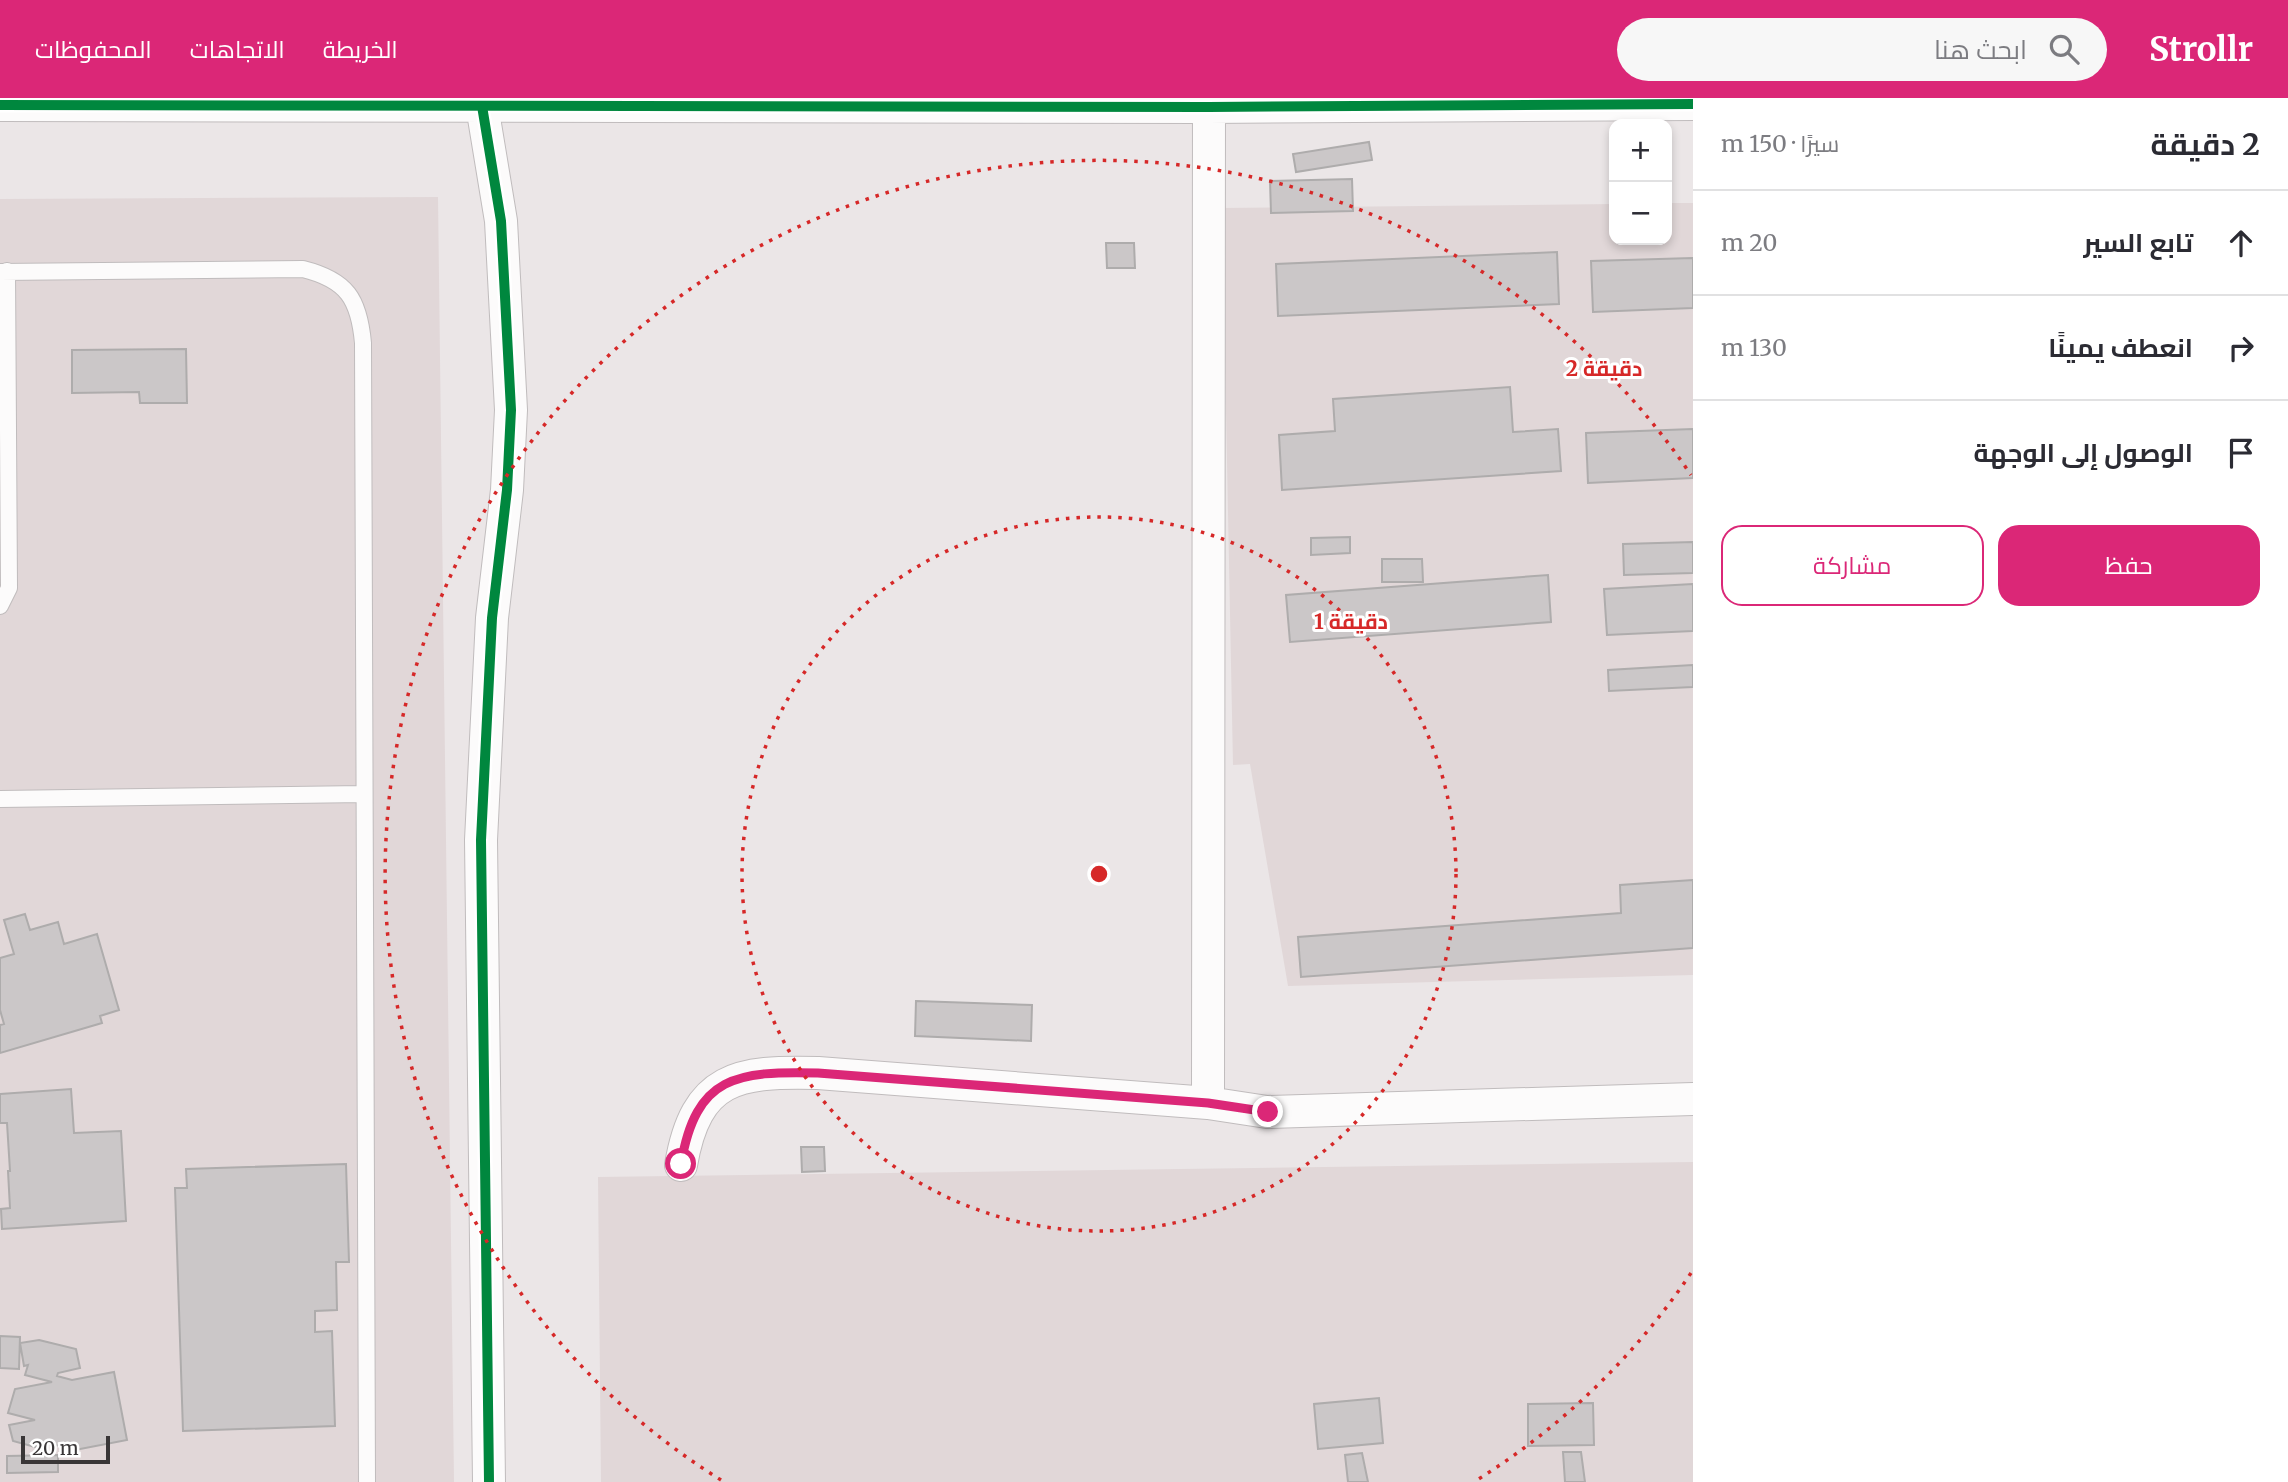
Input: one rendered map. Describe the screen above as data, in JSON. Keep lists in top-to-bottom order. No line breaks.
{"scale_bar":"20 m","page":{"header":"Strollr","search":"ابحث هنا","nav":["الخريطة","الاتجاهات","المحفوظات"],"heading":["2 دقيقة","سيرًا · 150 m"],"map_buttons":["+","−"],"list":[["تابع السير","20 m"],["انعطف يمينًا","130 m"],"الوصول إلى الوجهة"],"buttons":["حفظ","مشاركة"],"scale":"20 m"},"rings":["2 دقيقة","1 دقيقة"]}
